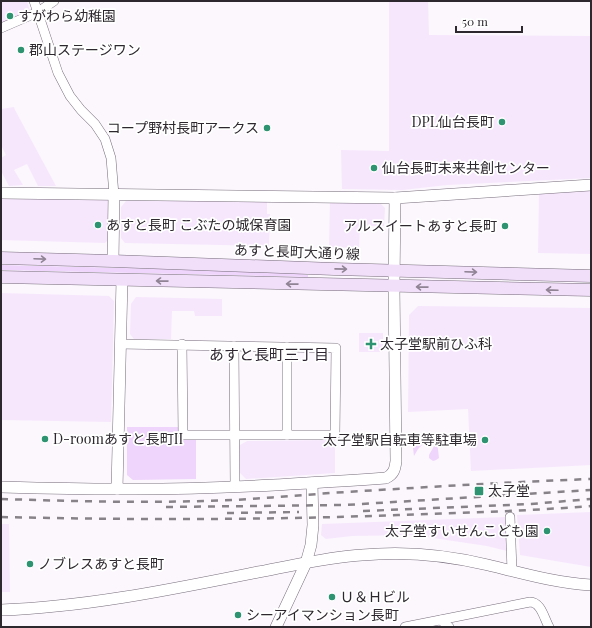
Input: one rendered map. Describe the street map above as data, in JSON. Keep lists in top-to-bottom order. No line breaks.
{"streets":{"main road":["あすと長町大通り線"]},"districts":["あすと長町三丁目"],"places":{"other":["すがわら幼稚園","郡山ステージワン","DPL仙台長町","コープ野村長町アークス","仙台長町未来共創センター","あすと長町 こぶたの城保育園","アルスイートあすと長町","D-roomあすと長町II","太子堂駅自転車等駐車場","太子堂すいせんこども園","ノブレスあすと長町","Ｕ＆Ｈビル","シーアイマンション長町"],"health":["太子堂駅前ひふ科"],"transit":["太子堂"]},"scale_bar":"50 m"}
